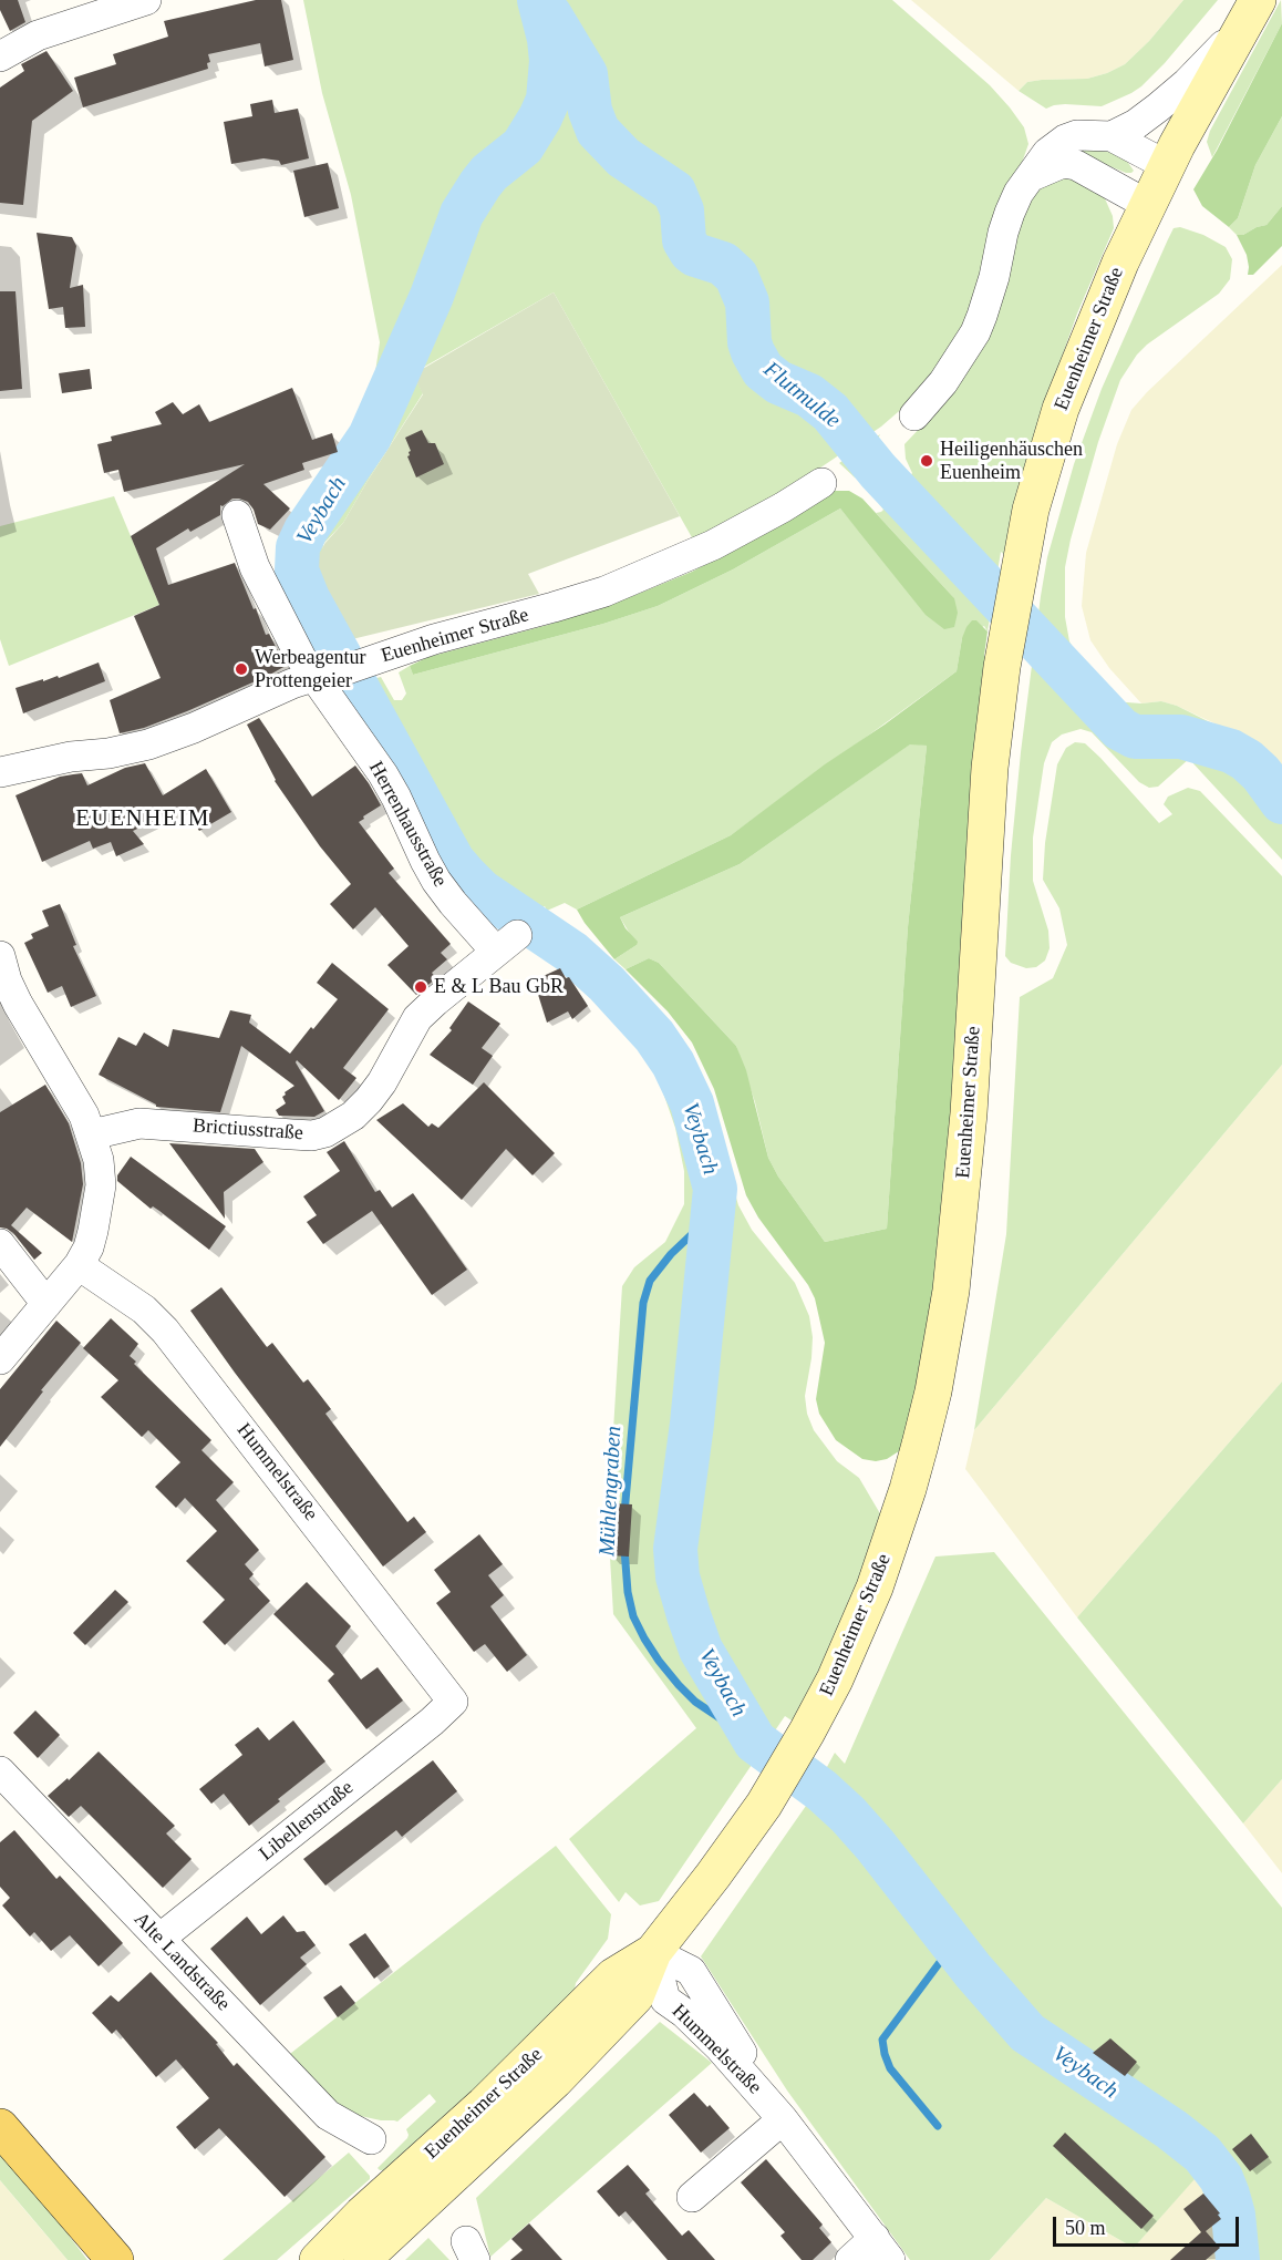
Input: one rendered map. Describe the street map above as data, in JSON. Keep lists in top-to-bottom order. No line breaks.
{"streets":{"main road":["Euenheimer Straße"],"street":["Herrenhausstraße","Brictiusstraße","Hummelstraße","Libellenstraße","Alte Landstraße"]},"crossings":[["Euenheimer Straße","Herrenhausstraße"],["Euenheimer Straße","Hummelstraße"],["Herrenhausstraße","Brictiusstraße"],["Hummelstraße","Libellenstraße"],["Libellenstraße","Alte Landstraße"]],"districts":["EUENHEIM"],"water":["Flutmulde","Veybach","Mühlengraben"],"places":["Heiligenhäuschen Euenheim","Werbeagentur Prottengeier","E & L Bau GbR"],"scale_bar":"50 m"}
